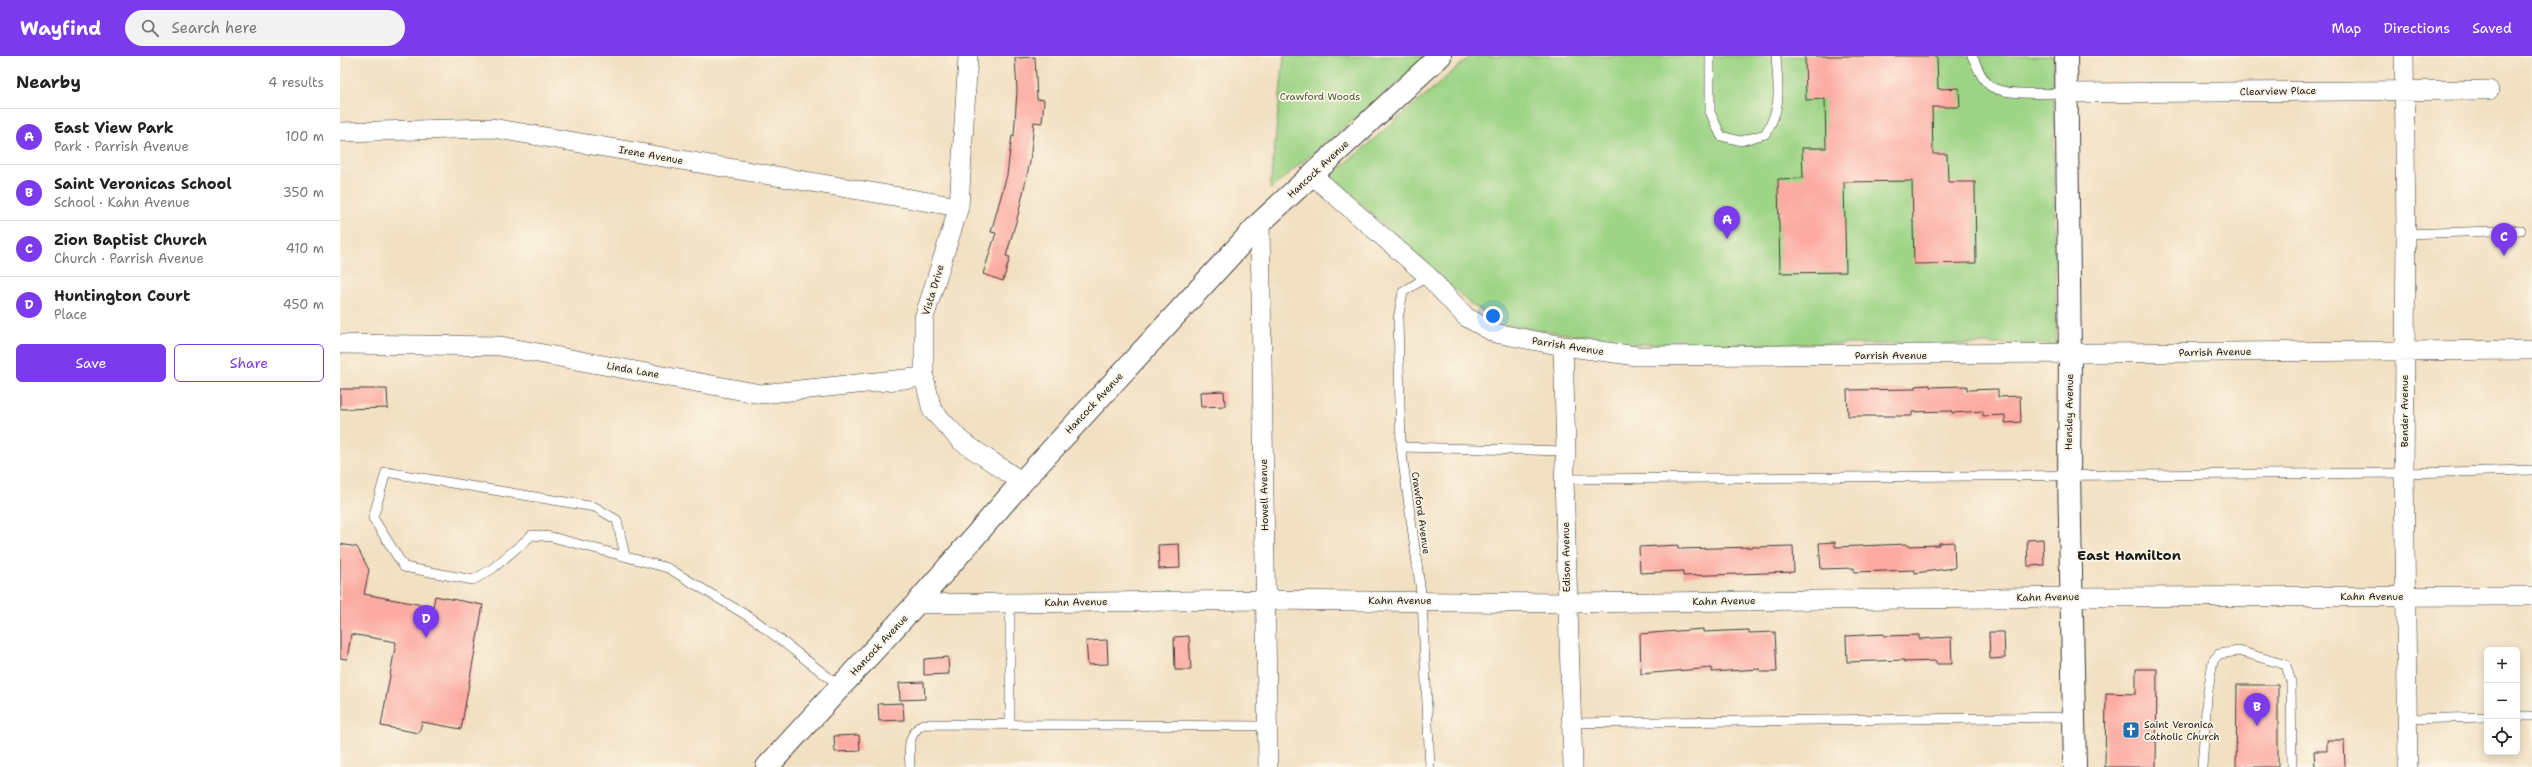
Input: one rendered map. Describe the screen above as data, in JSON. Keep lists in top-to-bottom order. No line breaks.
{"streets":{"street":["Clearview Place","Irene Avenue","Hancock Avenue","Vista Drive","Parrish Avenue","Linda Lane","Bender Avenue","Hensley Avenue","Howell Avenue","Edison Avenue","Kahn Avenue"],"lane":["Crawford Avenue"]},"crossings":[["Clearview Place","Bender Avenue"],["Clearview Place","Hensley Avenue"],["Irene Avenue","Vista Drive"],["Hancock Avenue","Vista Drive"],["Hancock Avenue","Parrish Avenue"],["Hancock Avenue","Howell Avenue"],["Hancock Avenue","Kahn Avenue"],["Vista Drive","Linda Lane"],["Parrish Avenue","Bender Avenue"],["Parrish Avenue","Hensley Avenue"],["Parrish Avenue","Crawford Avenue"],["Parrish Avenue","Edison Avenue"],["Bender Avenue","Kahn Avenue"],["Hensley Avenue","Kahn Avenue"],["Howell Avenue","Kahn Avenue"],["Crawford Avenue","Kahn Avenue"],["Edison Avenue","Kahn Avenue"]],"districts":["East Hamilton"],"parks":["Crawford Woods"],"places":{"church":["Saint Veronica Catholic Church"]},"page":{"header":"Wayfind","search":"Search here","nav":["Map","Directions","Saved"],"heading":["Nearby","4 results"],"list":[{"mark":"A","name":"East View Park","note":"Park · Parrish Avenue","value":"100 m"},{"mark":"B","name":"Saint Veronicas School","note":"School · Kahn Avenue","value":"350 m"},{"mark":"C","name":"Zion Baptist Church","note":"Church · Parrish Avenue","value":"410 m"},{"mark":"D","name":"Huntington Court","note":"Place","value":"450 m"}],"pins":["A","C","D","B"],"buttons":["Save","Share"],"map_buttons":["+","−"]}}
